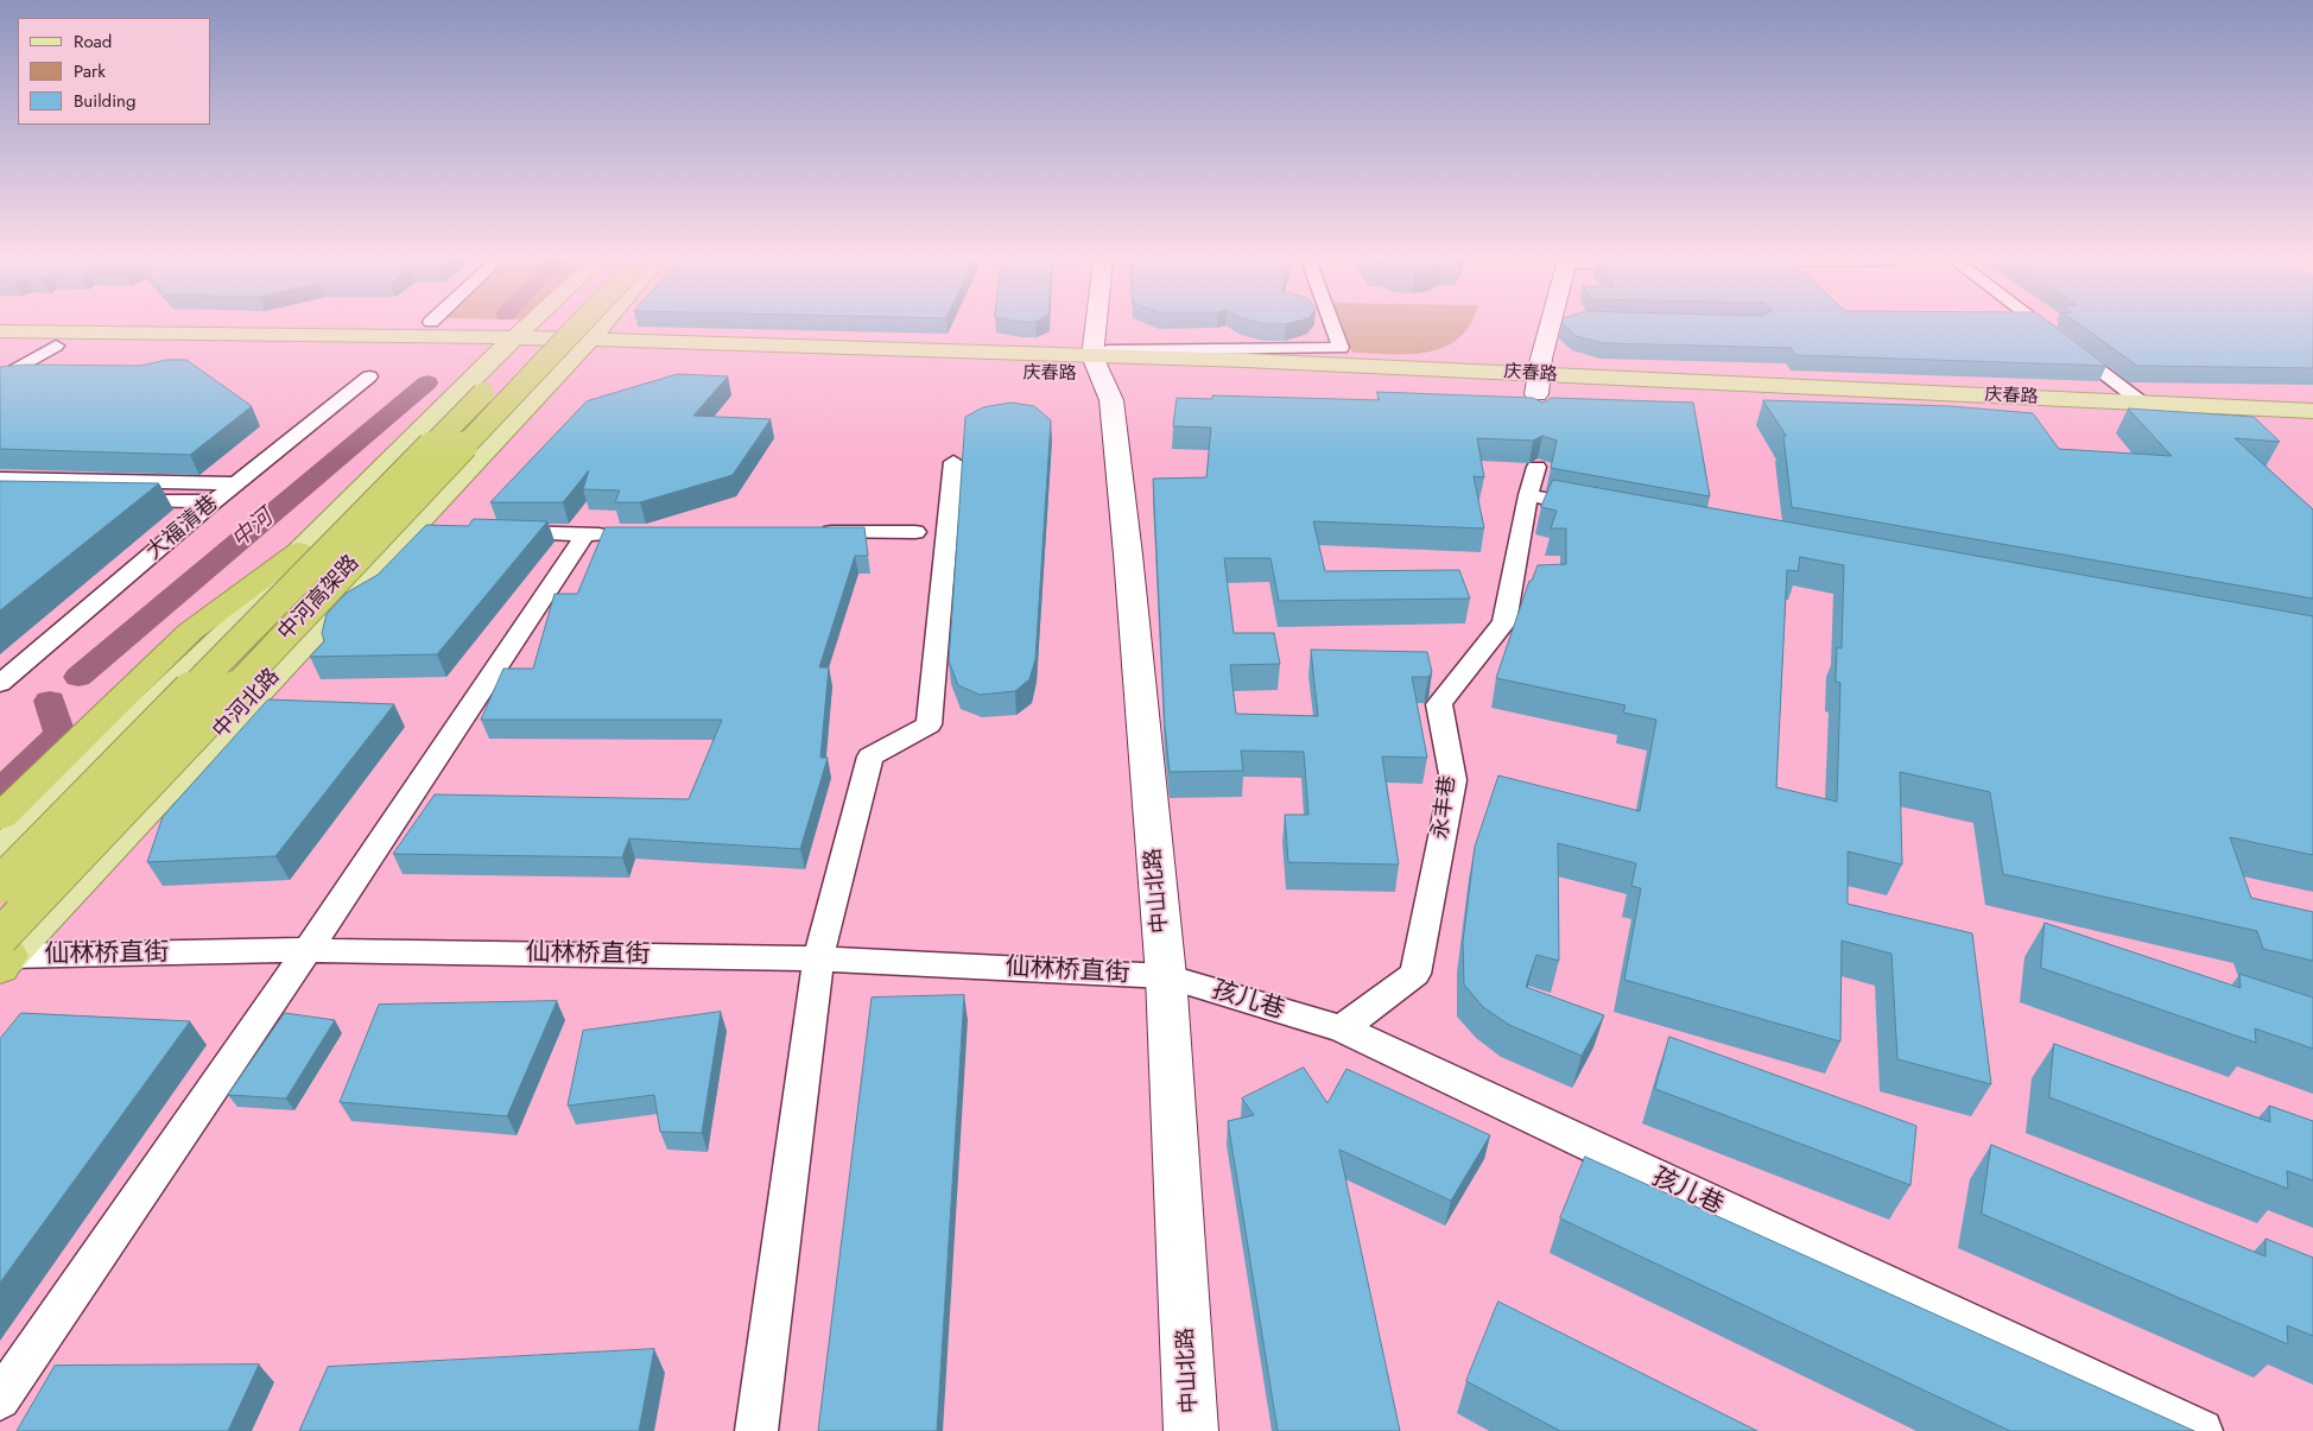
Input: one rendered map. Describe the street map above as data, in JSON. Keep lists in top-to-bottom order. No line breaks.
{"streets":{"highway":["中河高架路"],"main road":["庆春路","中河北路","中山北路"],"street":["大福清巷","永丰巷","仙林桥直街","孩儿巷"]},"crossings":[["庆春路","中河北路"],["庆春路","中山北路"],["中河高架路","中河北路"],["中河高架路","仙林桥直街"],["中河北路","仙林桥直街"],["永丰巷","孩儿巷"],["中山北路","仙林桥直街"],["中山北路","孩儿巷"],["仙林桥直街","孩儿巷"]],"water":["中河"],"legend":["Road","Park","Building"]}
